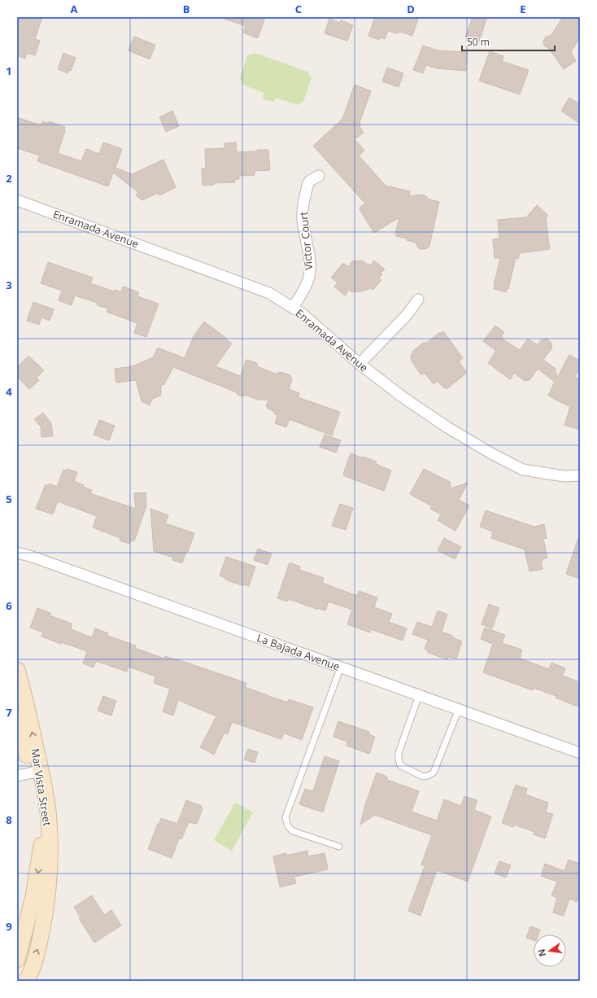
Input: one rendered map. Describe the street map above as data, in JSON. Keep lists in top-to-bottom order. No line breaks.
{"streets":{"street":["Enramada Avenue","Victor Court","La Bajada Avenue","Mar Vista Street"]},"crossings":[["Enramada Avenue","Victor Court"]],"scale_bar":"50 m","north":"left","grid":{"columns":["A","B","C","D","E"],"rows":["1","2","3","4","5","6","7","8","9"]}}
